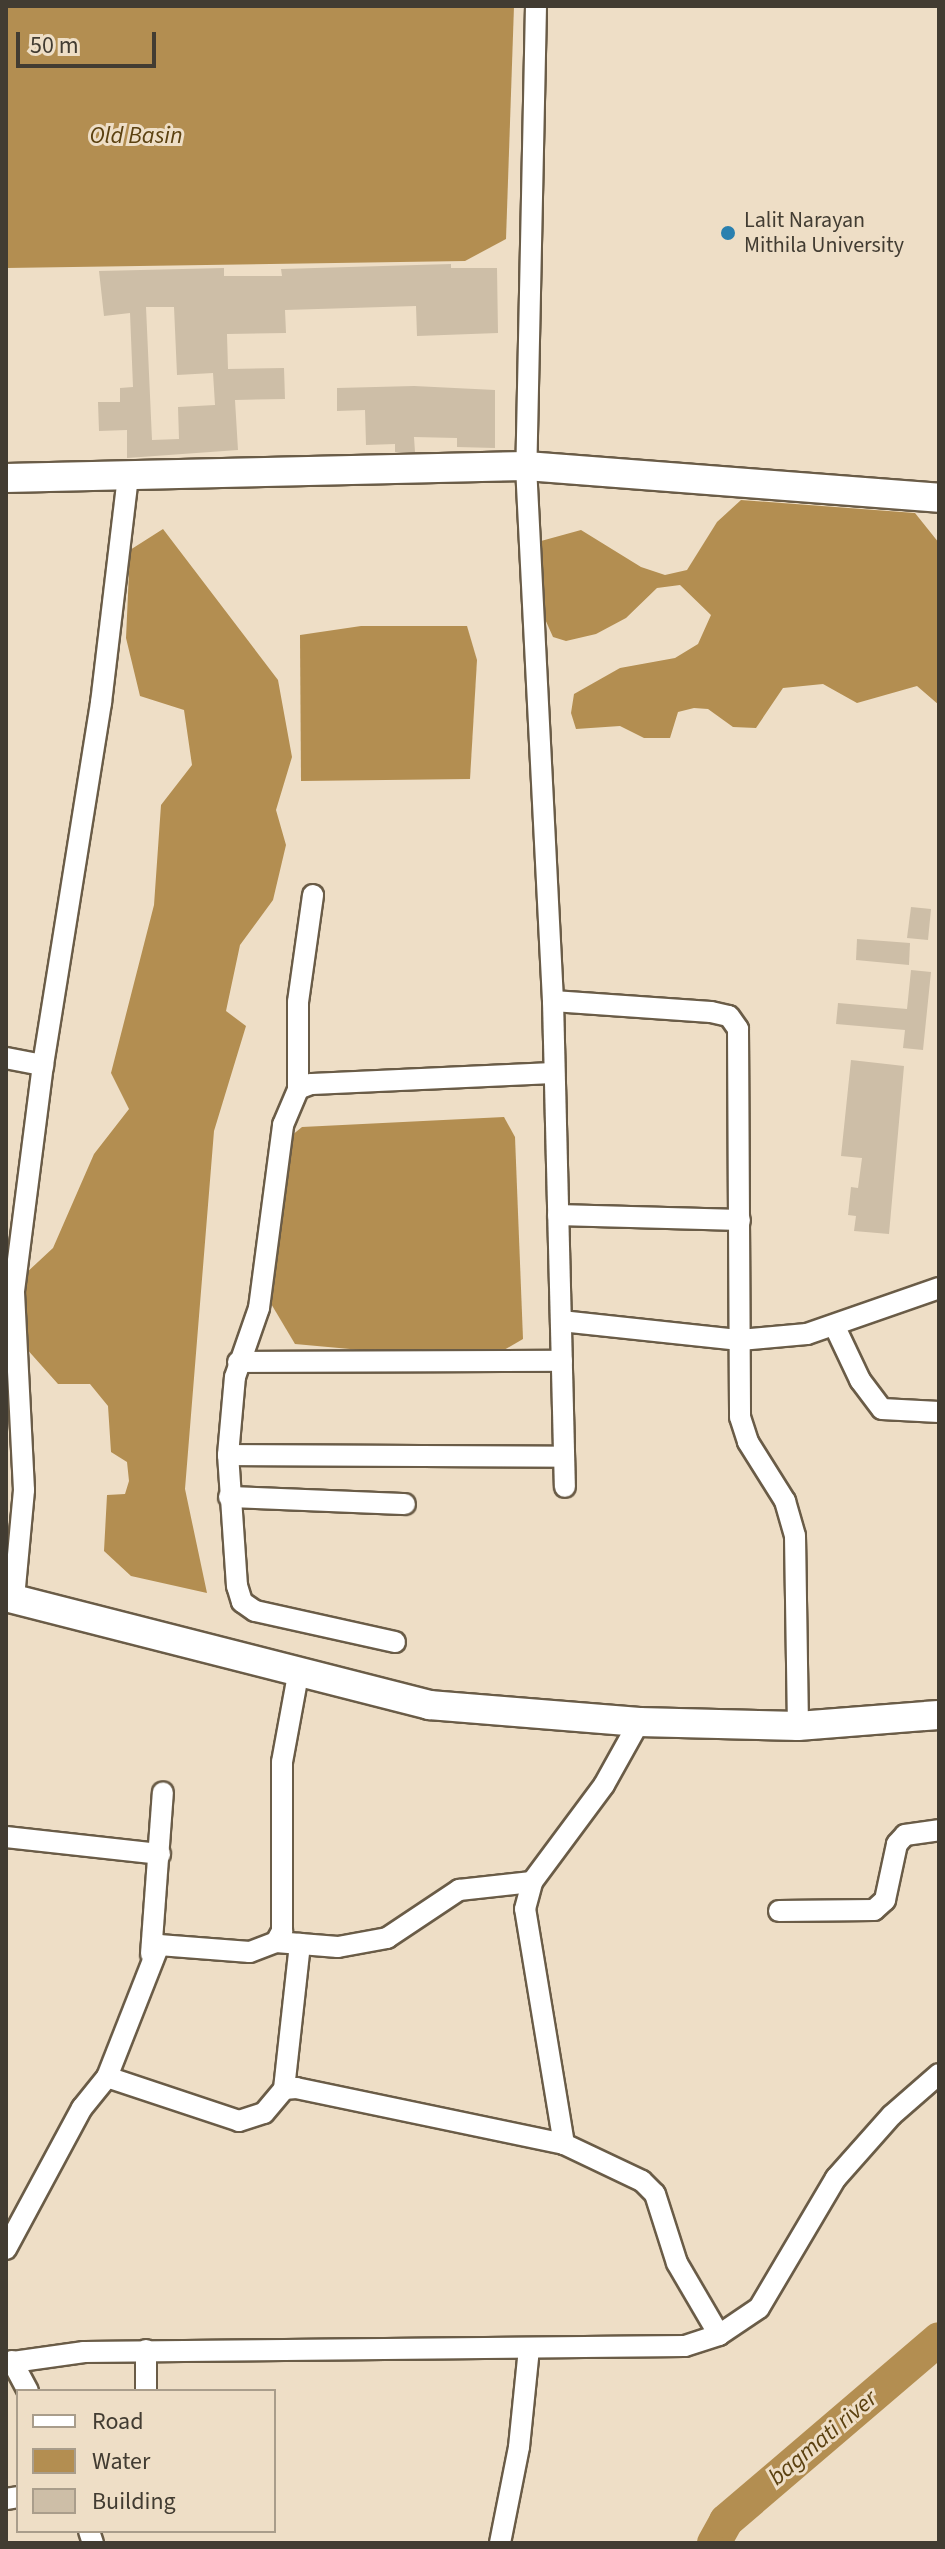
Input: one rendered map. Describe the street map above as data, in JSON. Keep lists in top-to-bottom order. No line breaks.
{"water":["Old Basin","bagmati river"],"places":["Lalit Narayan Mithila University"],"legend":["Road","Water","Building"],"scale_bar":"50 m"}
